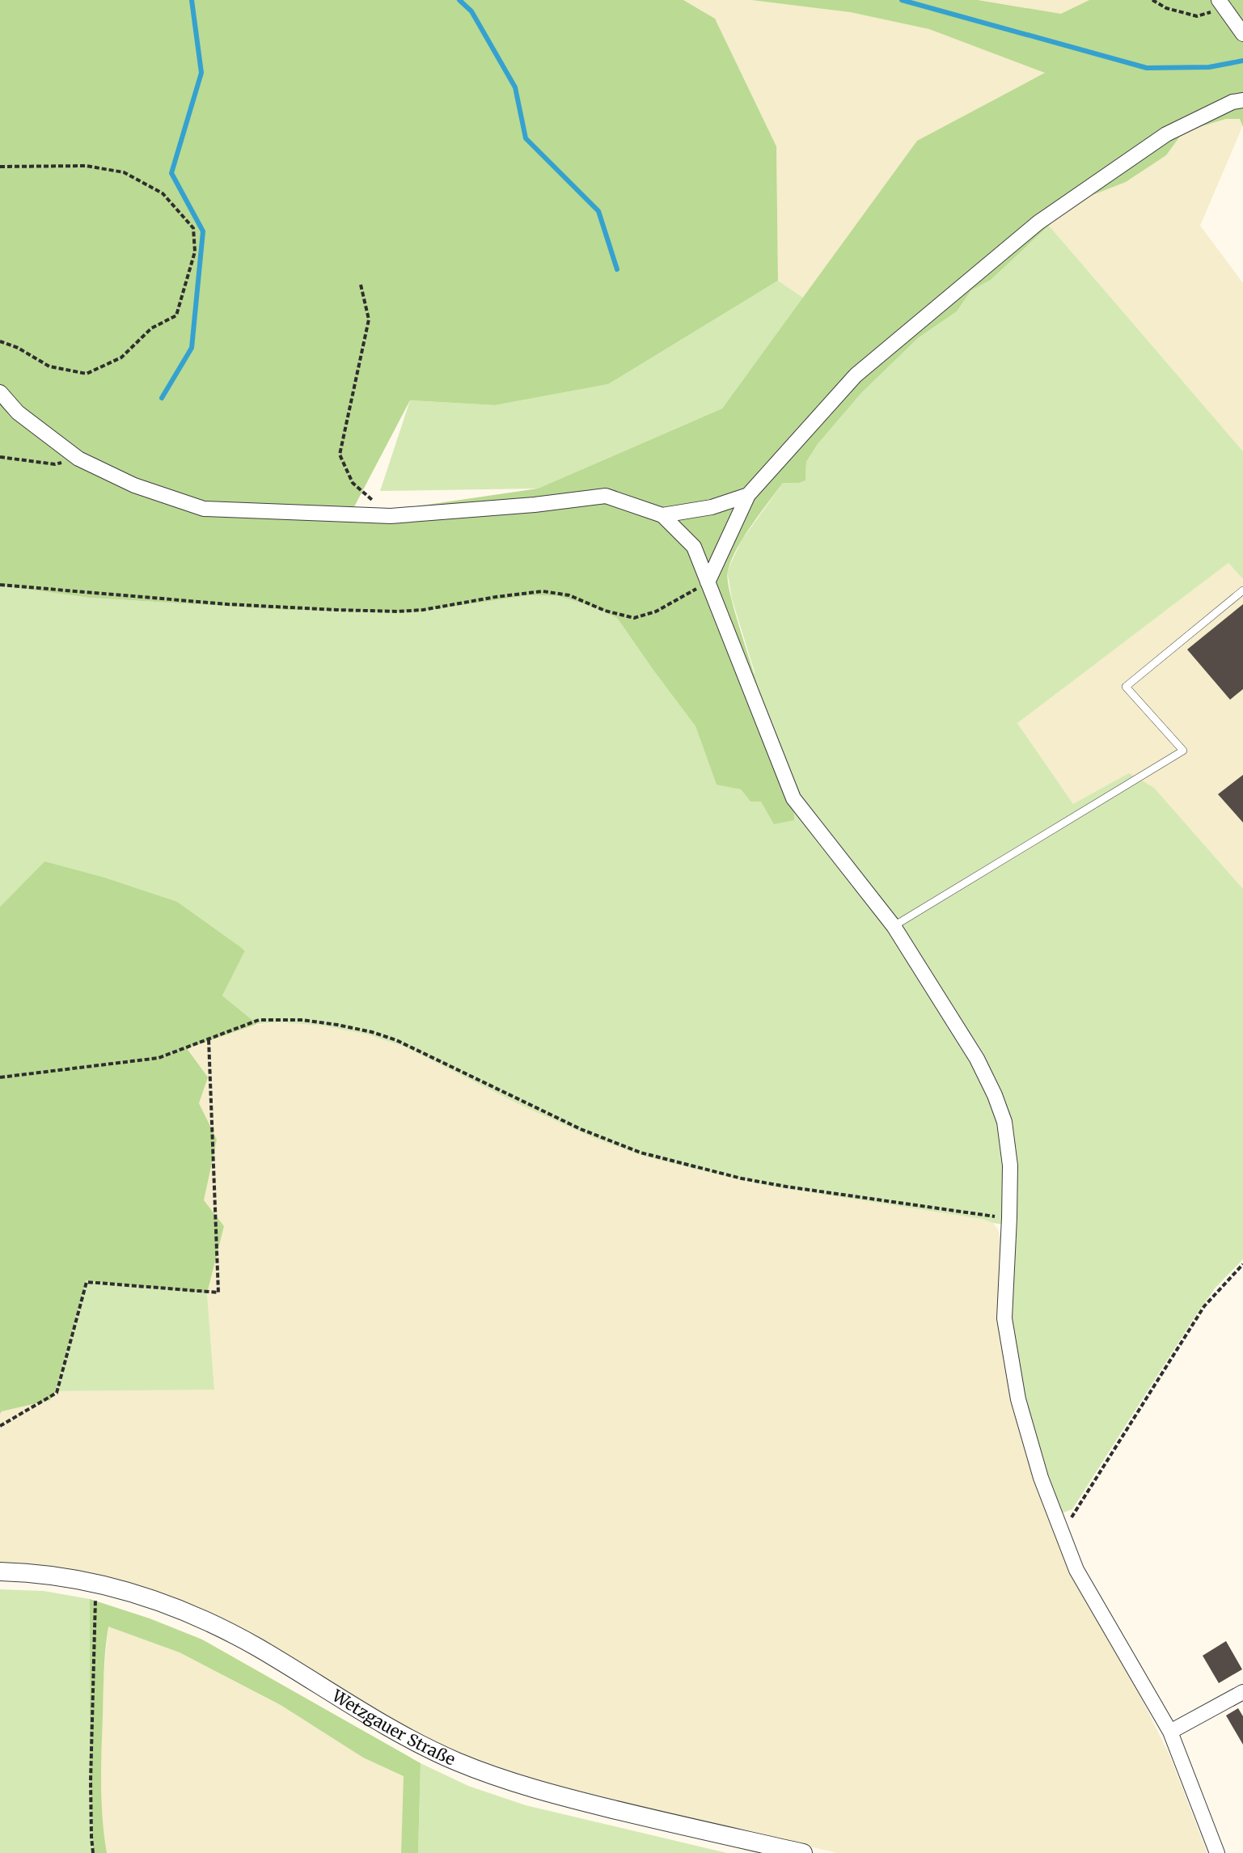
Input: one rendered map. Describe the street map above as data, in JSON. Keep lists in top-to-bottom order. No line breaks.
{"streets":{"street":["Wetzgauer Straße"]}}
